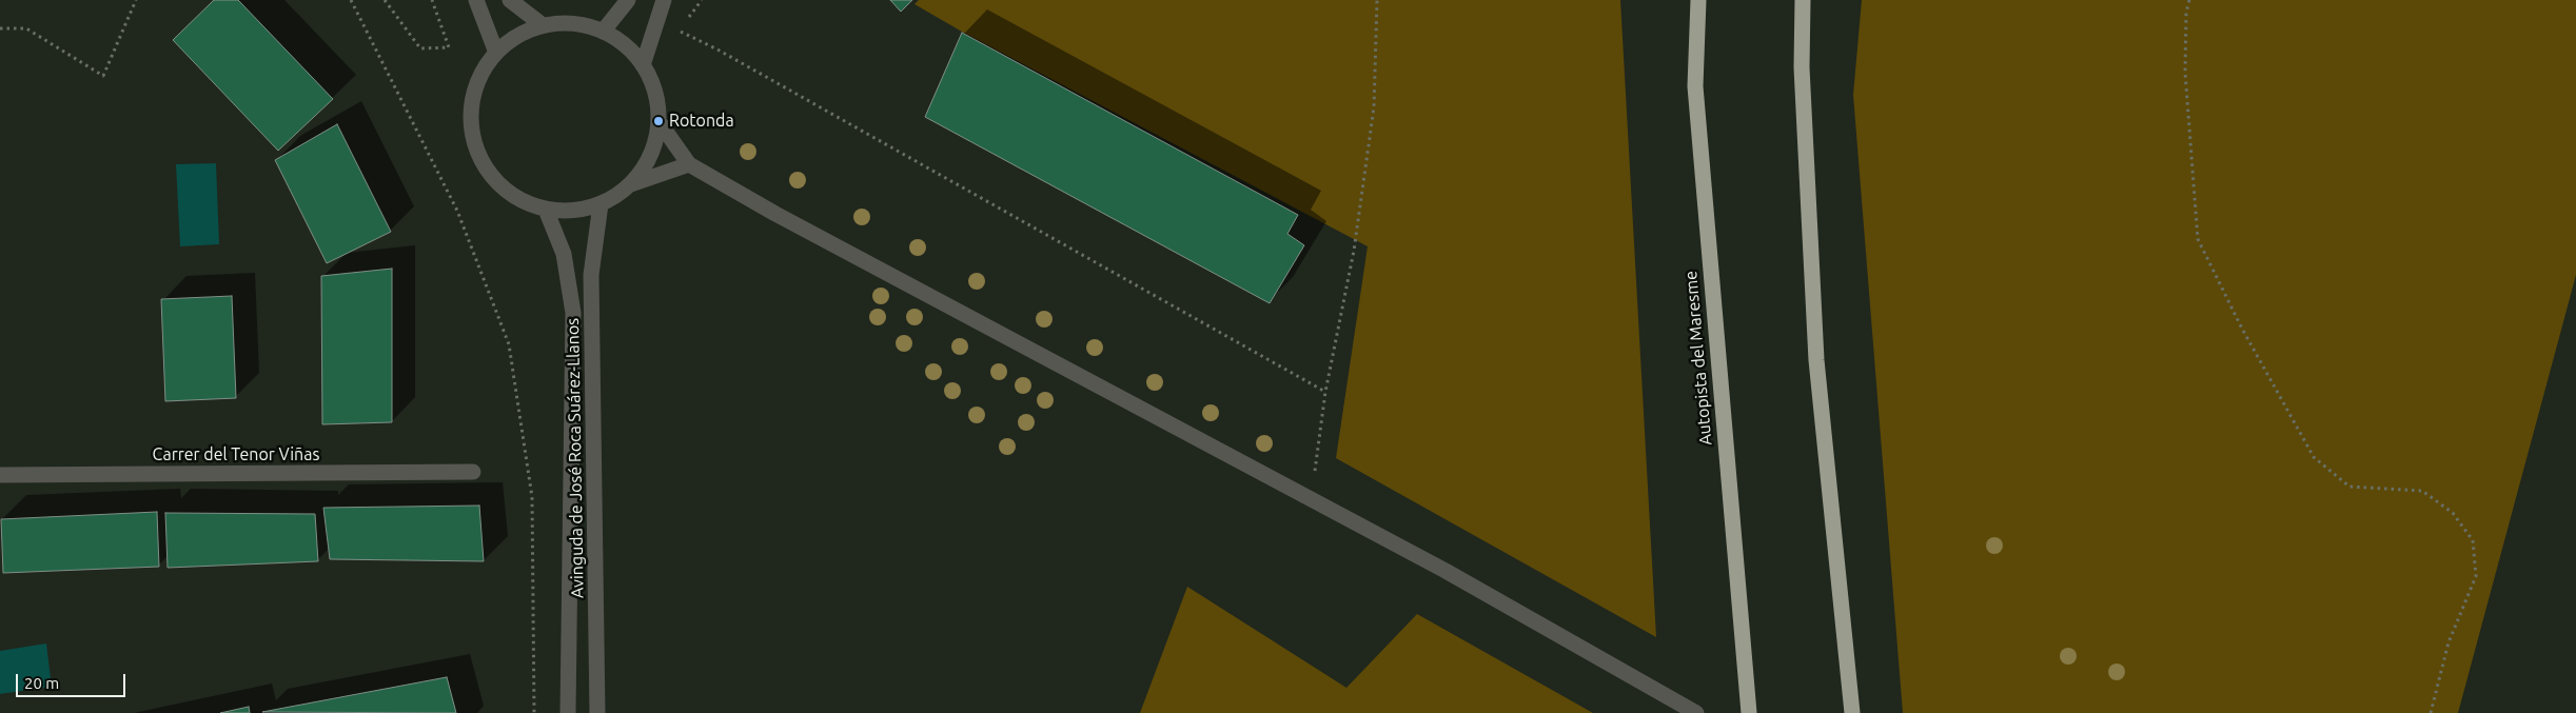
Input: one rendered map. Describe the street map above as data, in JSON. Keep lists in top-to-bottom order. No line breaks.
{"streets":{"highway":["Autopista del Maresme"],"street":["Carrer del Tenor Viñas","Avinguda de José Roca Suárez-Llanos"]},"places":["Rotonda"],"scale_bar":"20 m"}
